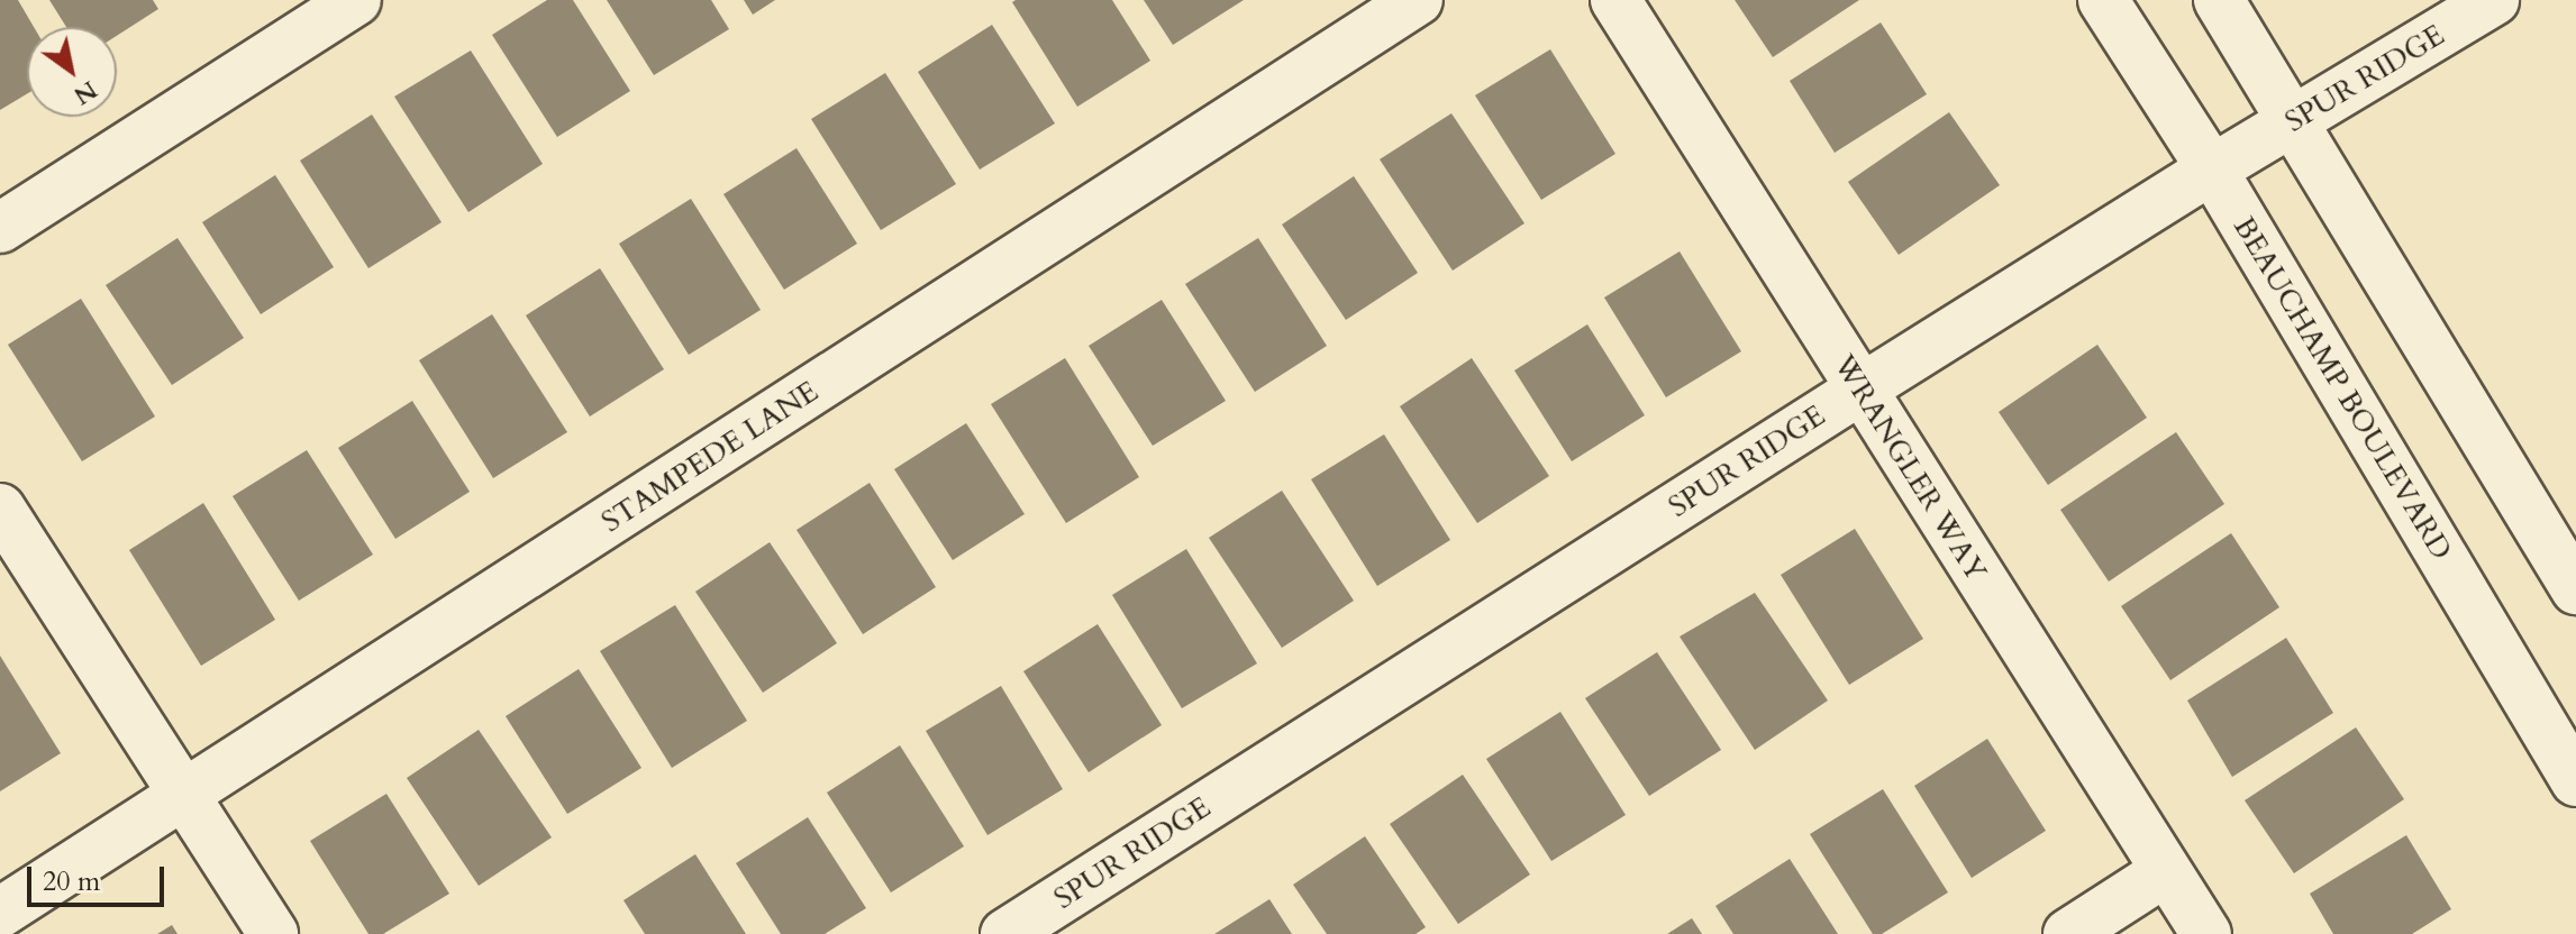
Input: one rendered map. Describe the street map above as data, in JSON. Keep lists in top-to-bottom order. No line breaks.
{"streets":{"street":["SPUR RIDGE","BEAUCHAMP BOULEVARD","STAMPEDE LANE","WRANGLER WAY"]},"crossings":[["SPUR RIDGE","BEAUCHAMP BOULEVARD"],["SPUR RIDGE","WRANGLER WAY"]],"scale_bar":"20 m","north":"bottom right"}
